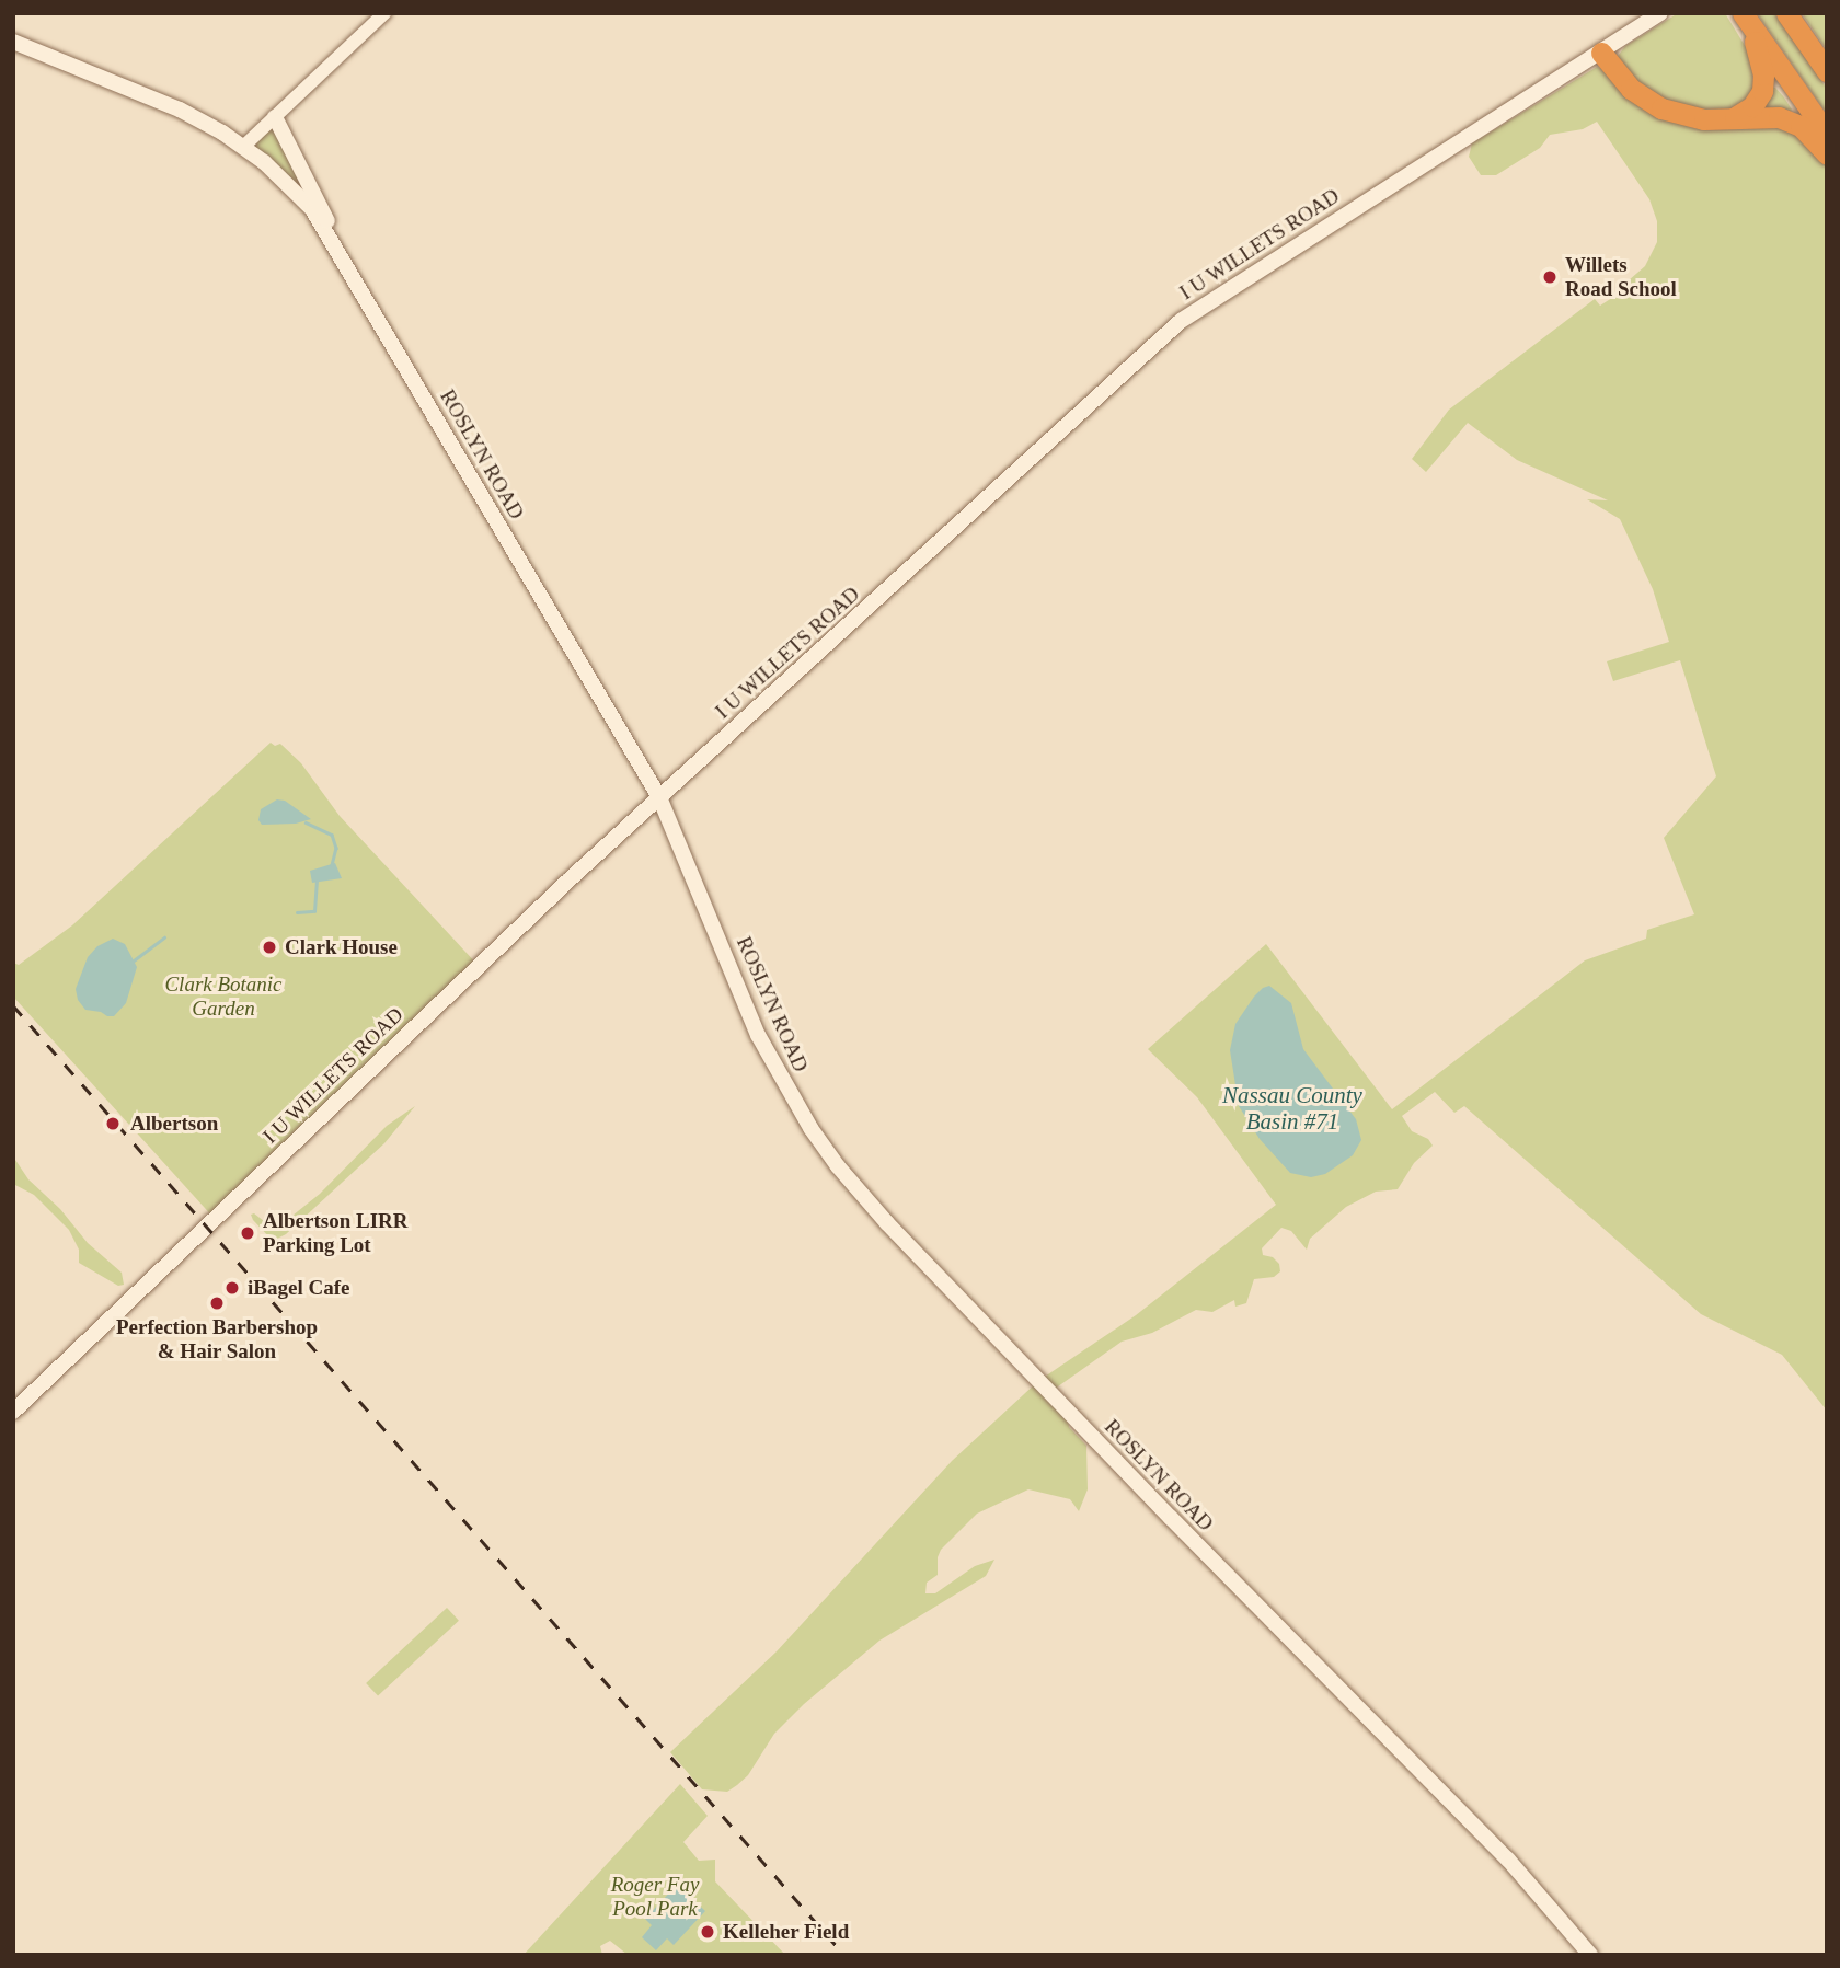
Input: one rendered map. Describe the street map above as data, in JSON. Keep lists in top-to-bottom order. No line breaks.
{"streets":{"main road":["I U WILLETS ROAD","ROSLYN ROAD"]},"crossings":[["I U WILLETS ROAD","ROSLYN ROAD"]],"water":["Nassau County Basin #71"],"parks":["Clark Botanic Garden","Roger Fay Pool Park"],"places":["Willets Road School","Clark House","Albertson","Albertson LIRR Parking Lot","iBagel Cafe","Perfection Barbershop & Hair Salon","Kelleher Field"]}
